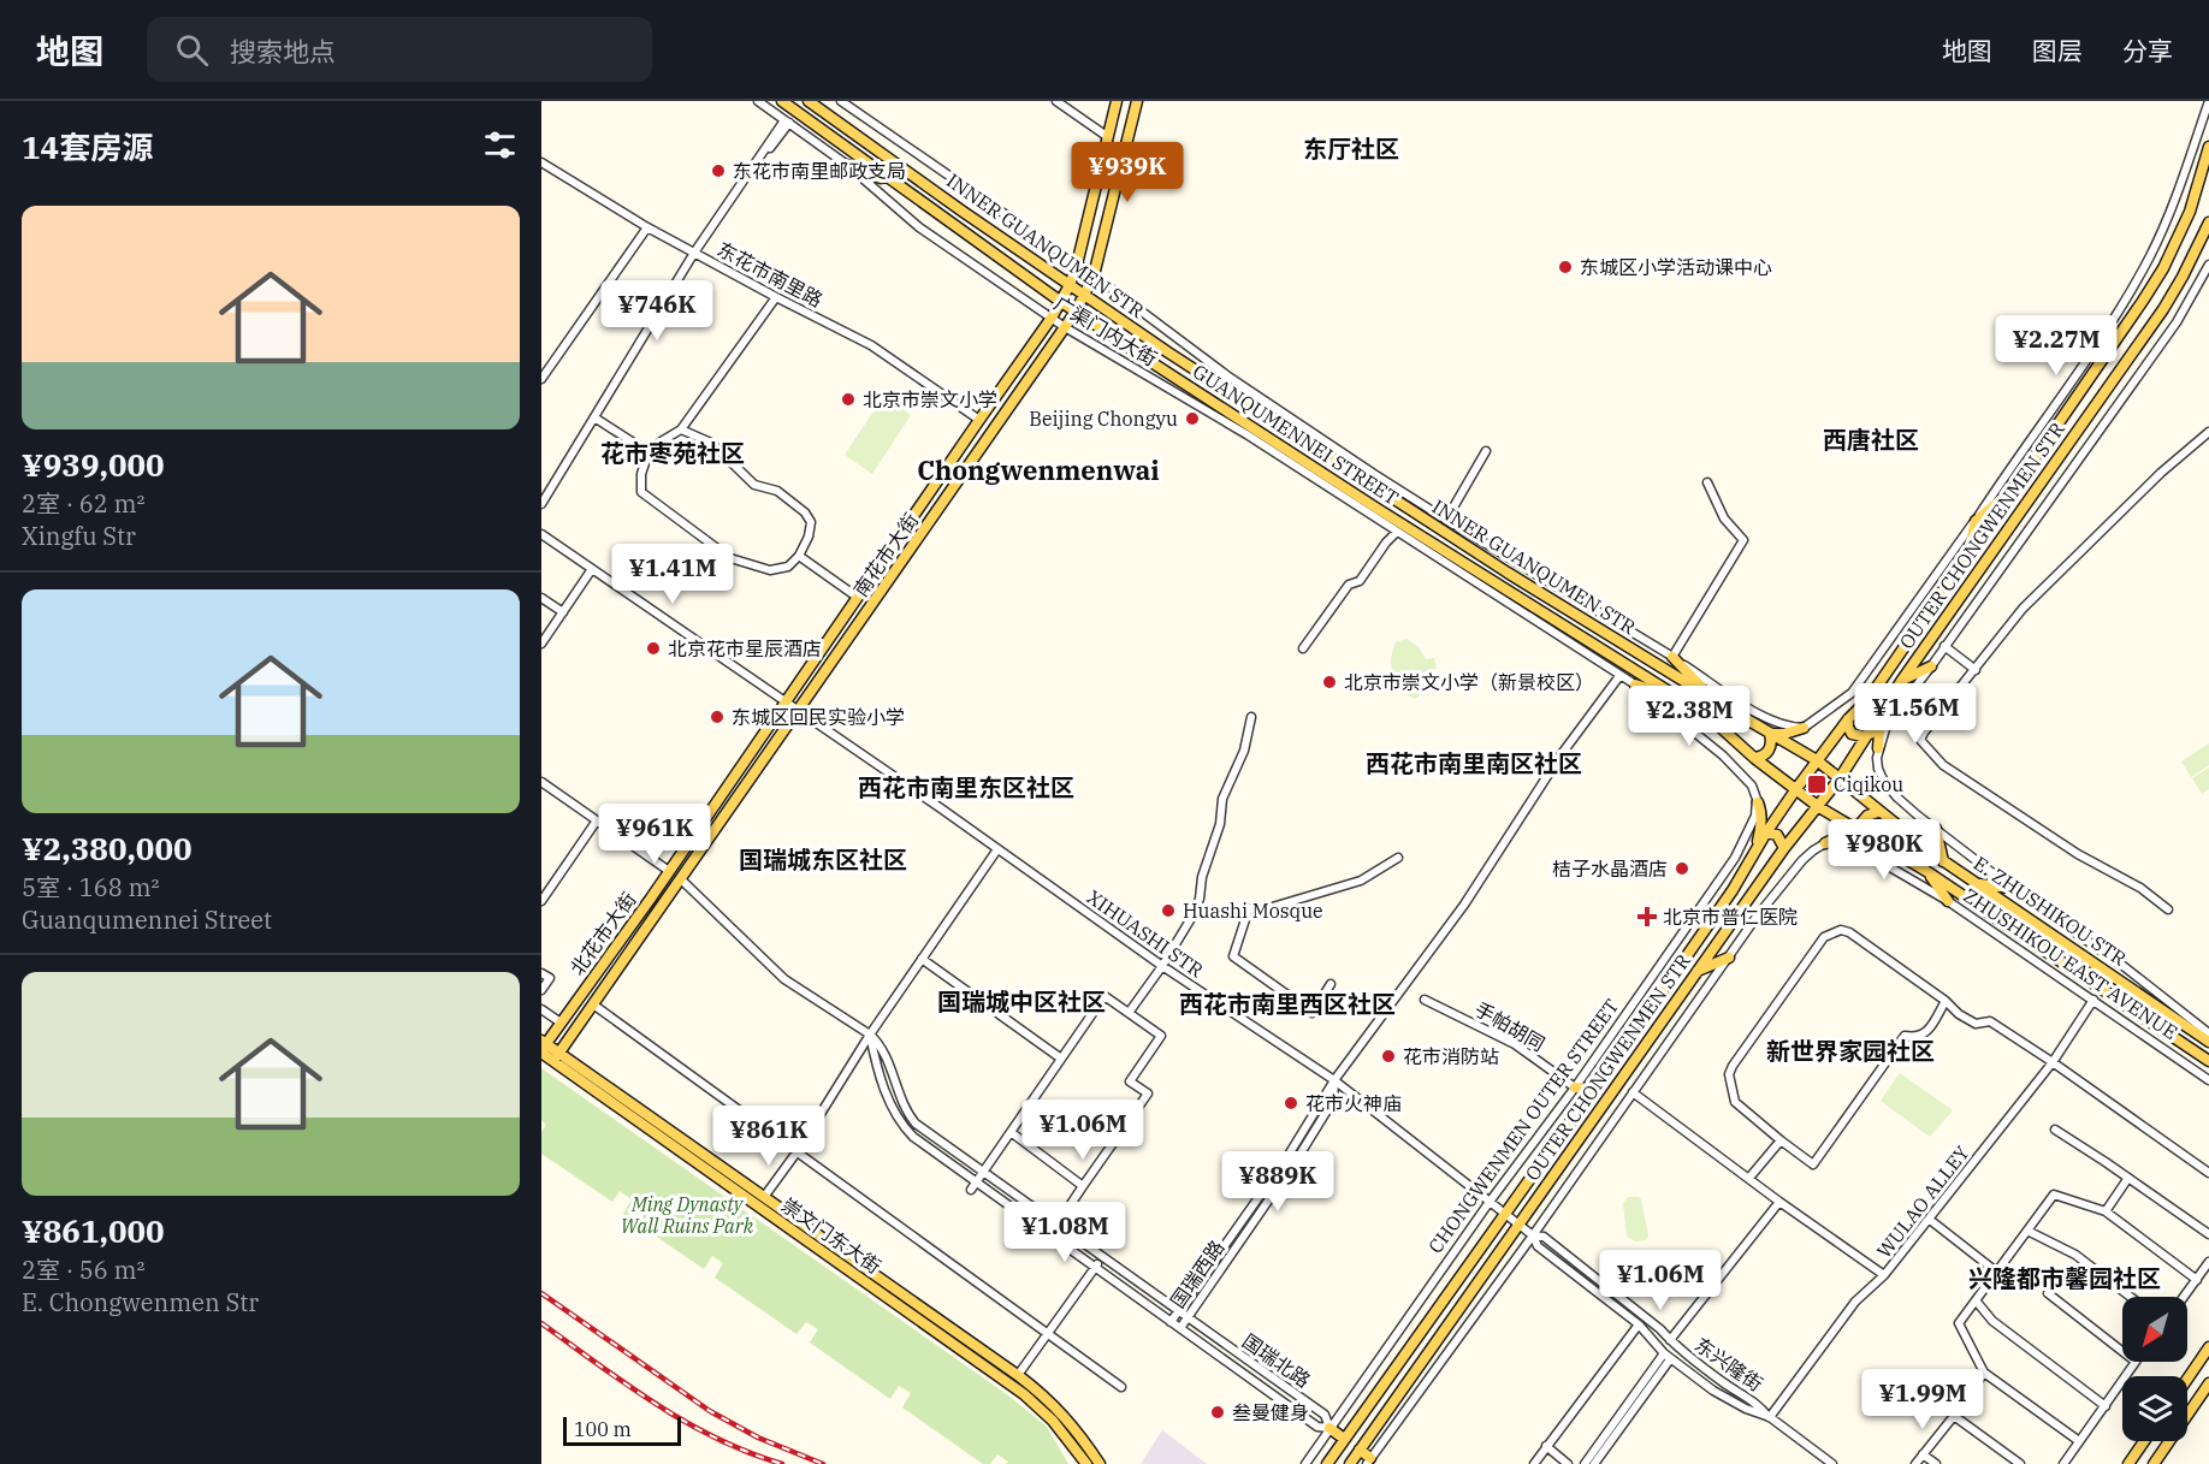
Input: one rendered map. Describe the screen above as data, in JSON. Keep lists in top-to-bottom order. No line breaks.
{"streets":{"main road":["INNER GUANQUMEN STR","GUANQUMENNEI STREET","OUTER CHONGWENMEN STR","南花市大街","E. ZHUSHIKOU STR","北花市大街","ZHUSHIKOU EAST AVENUE","CHONGWENMEN OUTER STREET","崇文门东大街"],"street":["东花市南里路","广渠门内大街","XIHUASHI STR","手帕胡同","WULAO ALLEY","国瑞西路","国瑞北路","东兴隆街"]},"crossings":[["INNER GUANQUMEN STR","OUTER CHONGWENMEN STR"],["INNER GUANQUMEN STR","南花市大街"],["INNER GUANQUMEN STR","E. ZHUSHIKOU STR"],["INNER GUANQUMEN STR","CHONGWENMEN OUTER STREET"],["东花市南里路","南花市大街"],["广渠门内大街","南花市大街"],["广渠门内大街","CHONGWENMEN OUTER STREET"],["GUANQUMENNEI STREET","OUTER CHONGWENMEN STR"],["GUANQUMENNEI STREET","南花市大街"],["GUANQUMENNEI STREET","ZHUSHIKOU EAST AVENUE"],["GUANQUMENNEI STREET","CHONGWENMEN OUTER STREET"],["OUTER CHONGWENMEN STR","E. ZHUSHIKOU STR"],["OUTER CHONGWENMEN STR","XIHUASHI STR"],["OUTER CHONGWENMEN STR","ZHUSHIKOU EAST AVENUE"],["南花市大街","北花市大街"],["南花市大街","XIHUASHI STR"],["北花市大街","XIHUASHI STR"],["北花市大街","崇文门东大街"],["XIHUASHI STR","CHONGWENMEN OUTER STREET"],["XIHUASHI STR","国瑞西路"],["XIHUASHI STR","东兴隆街"],["ZHUSHIKOU EAST AVENUE","WULAO ALLEY"],["手帕胡同","CHONGWENMEN OUTER STREET"],["CHONGWENMEN OUTER STREET","国瑞北路"],["WULAO ALLEY","东兴隆街"],["国瑞西路","国瑞北路"]],"districts":["东厅社区","西唐社区","花市枣苑社区","Chongwenmenwai","西花市南里南区社区","西花市南里东区社区","国瑞城东区社区","国瑞城中区社区","西花市南里西区社区","新世界家园社区","兴隆都市馨园社区"],"parks":["Ming Dynasty Wall Ruins Park"],"places":{"other":["东花市南里邮政支局","东城区小学活动课中心","北京市崇文小学","Beijing Chongyu","北京花市星辰酒店","北京市崇文小学（新景校区）","东城区回民实验小学","桔子水晶酒店","Huashi Mosque","花市消防站","花市火神庙","叁曼健身"],"transit":["Ciqikou"],"health":["北京市普仁医院"]},"scale_bar":"100 m","north":"bottom left","page":{"header":"地图","search":"搜索地点","nav":["地图","图层","分享"],"heading":"14套房源","price":["¥939K","¥746K","¥2.27M","¥1.41M","¥1.56M","¥2.38M","¥961K","¥980K","¥1.06M","¥861K","¥889K","¥1.08M","¥1.06M","¥1.99M"],"list":[{"name":"¥939,000","note":"2室 · 62 m² · Xingfu Str"},{"name":"¥2,380,000","note":"5室 · 168 m² · Guanqumennei Street"},{"name":"¥861,000","note":"2室 · 56 m² · E. Chongwenmen Str"}],"scale":"100 m"}}
